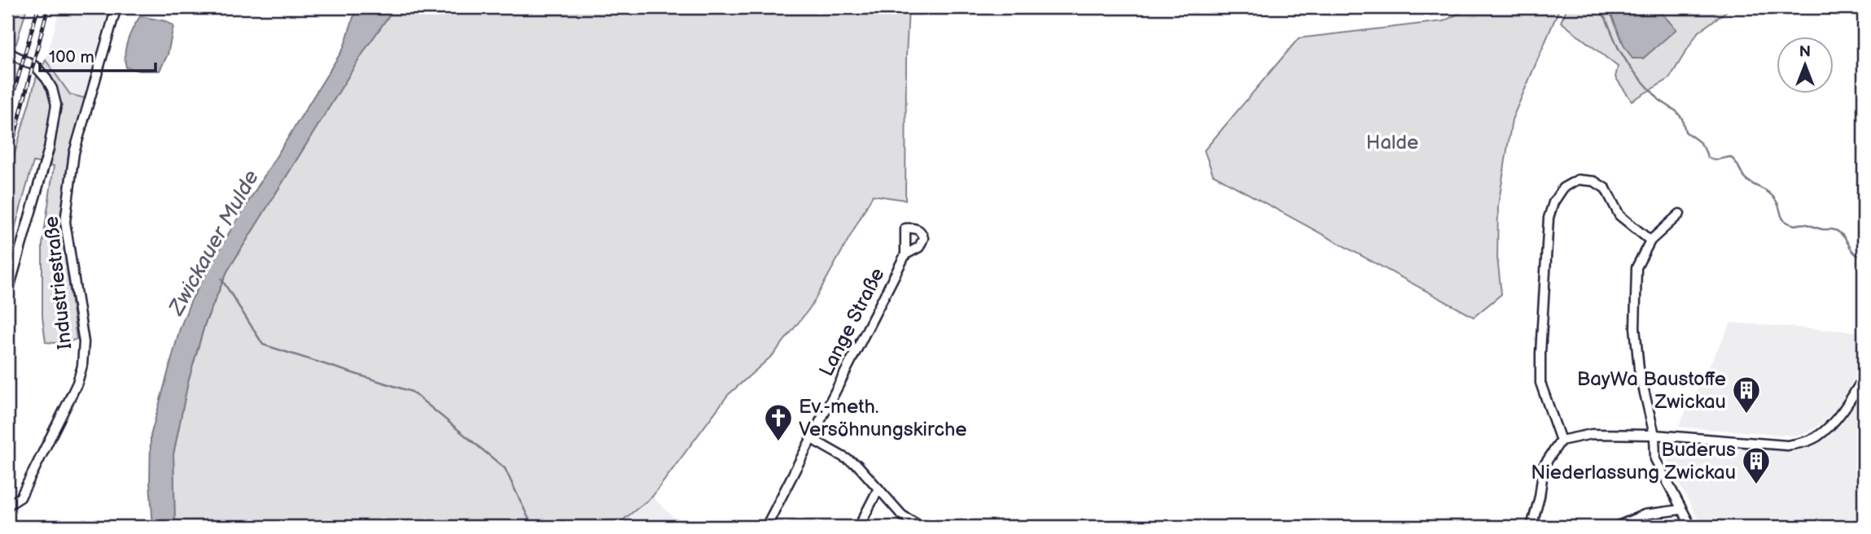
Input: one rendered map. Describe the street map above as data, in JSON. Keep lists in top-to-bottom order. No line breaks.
{"streets":{"street":["Industriestraße","Lange Straße"]},"water":["Zwickauer Mulde"],"parks":["Halde"],"places":{"building":["BayWa Baustoffe Zwickau","Buderus Niederlassung Zwickau"],"church":["Ev.-meth. Versöhnungskirche"]},"scale_bar":"100 m","north":"top"}
